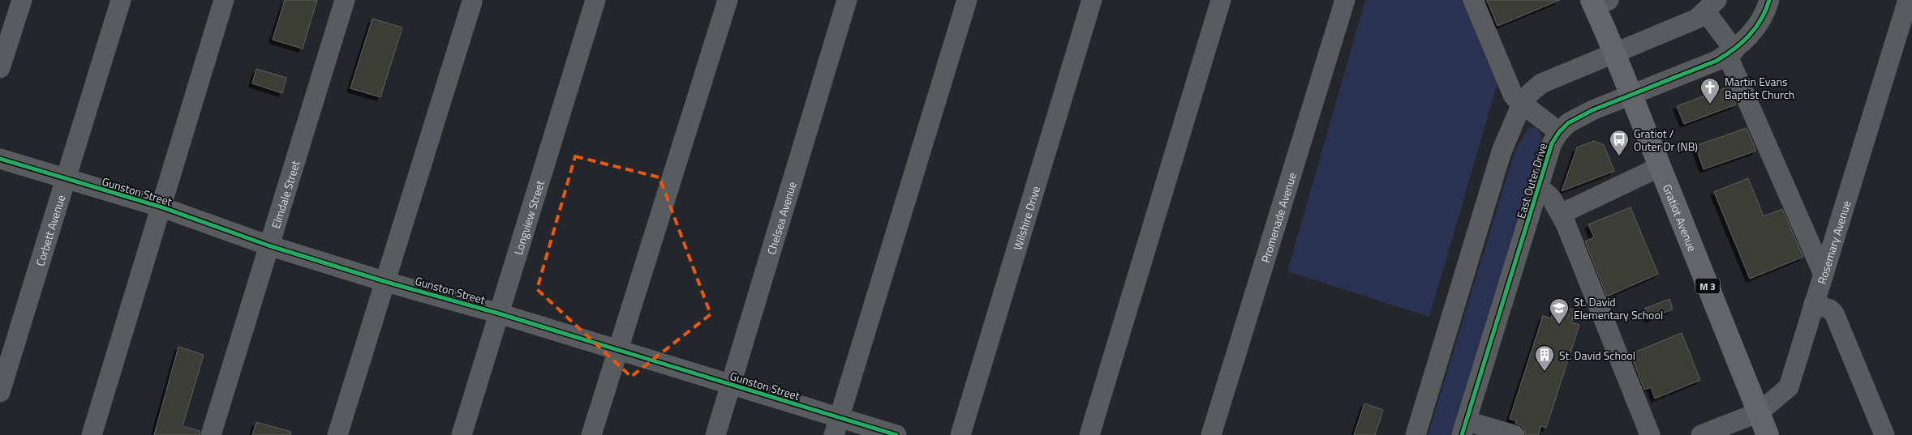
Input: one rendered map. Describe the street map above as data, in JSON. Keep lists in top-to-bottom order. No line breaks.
{"streets":{"main road":["Gratiot Avenue","M 3"],"street":["East Outer Drive","Gunston Street","Elmdale Street","Longview Street","Chelsea Avenue","Wilshire Drive","Promenade Avenue","Corbett Avenue","Rosemary Avenue"]},"crossings":[["East Outer Drive","Gratiot Avenue"],["Gunston Street","Elmdale Street"],["Gunston Street","Longview Street"],["Gunston Street","Chelsea Avenue"],["Gunston Street","Corbett Avenue"],["Gratiot Avenue","Rosemary Avenue"]],"places":{"church":["Martin Evans Baptist Church"],"bus stop":["Gratiot / Outer Dr (NB)"],"school or university":["St. David Elementary School"],"building":["St. David School"]}}
